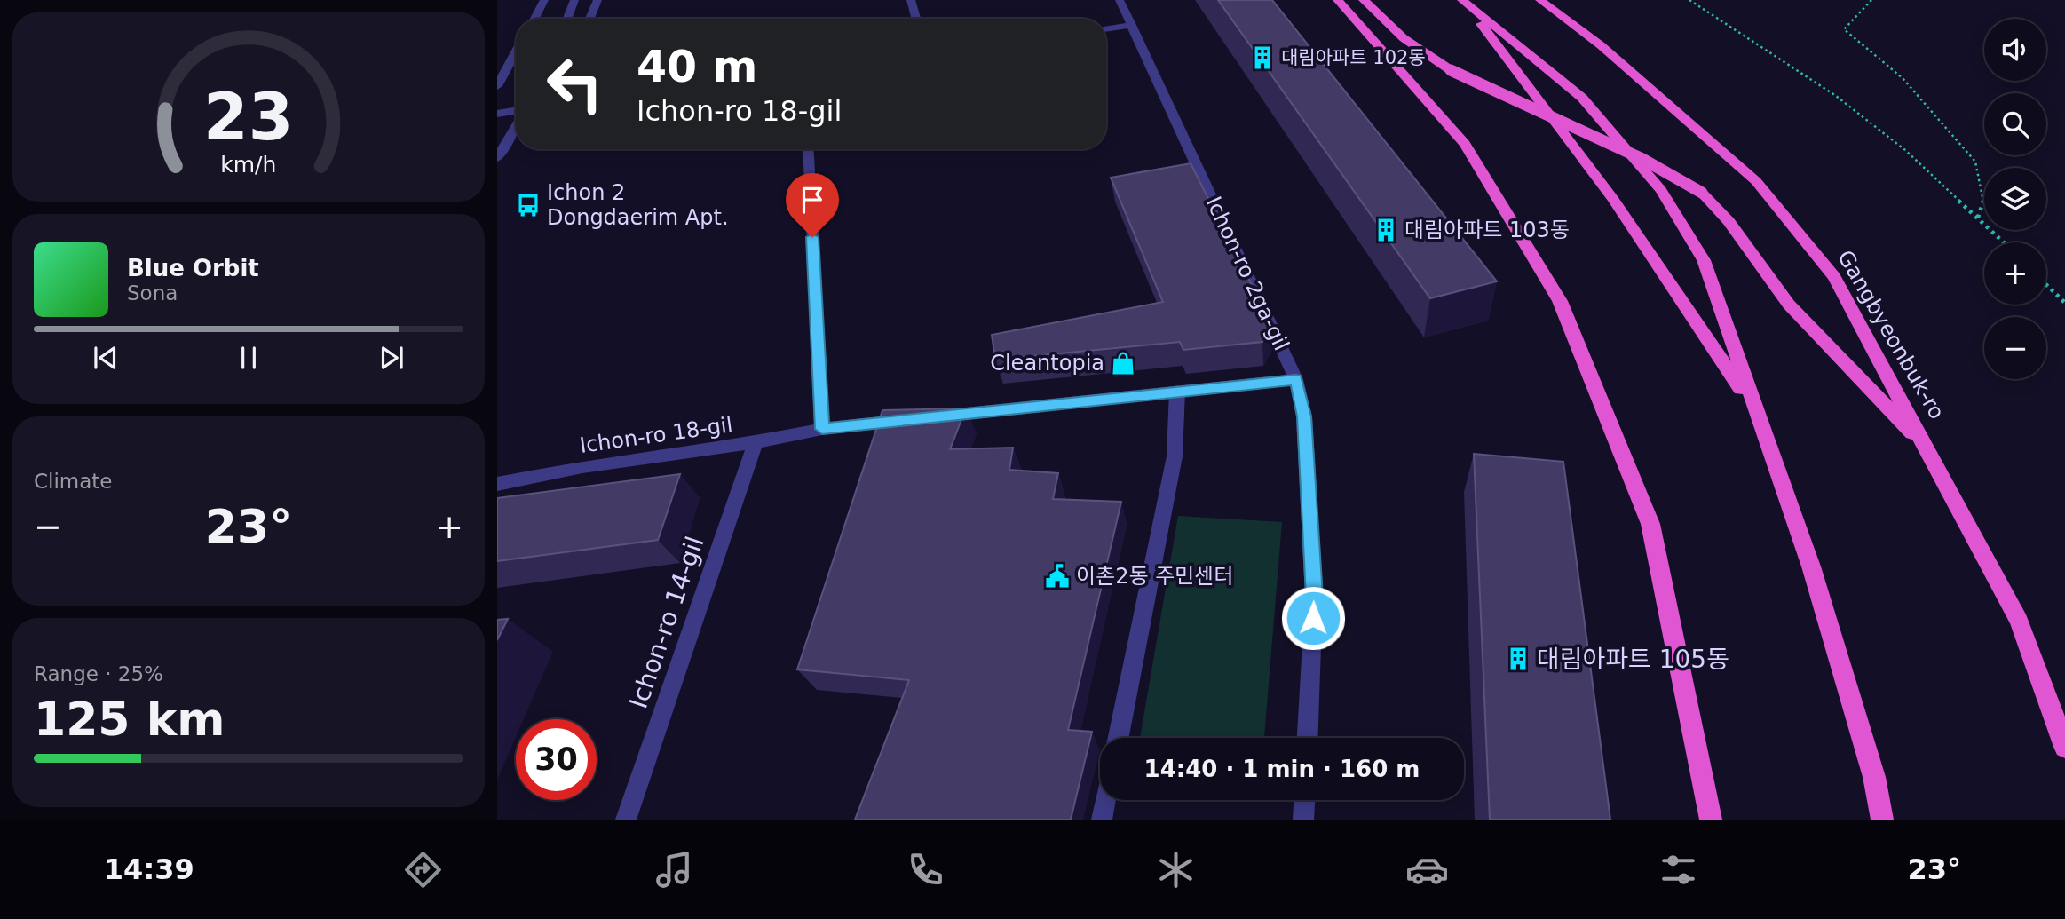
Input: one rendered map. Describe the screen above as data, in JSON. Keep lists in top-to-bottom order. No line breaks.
{"streets":{"highway":["Gangbyeonbuk-ro"],"street":["Ichon-ro 2ga-gil","Ichon-ro 18-gil","Ichon-ro 14-gil"]},"crossings":[["Ichon-ro 18-gil","Ichon-ro 14-gil"]],"places":{"building":["대림아파트 102동","대림아파트 103동","대림아파트 105동"],"bus stop":["Ichon 2 Dongdaerim Apt."],"shop":["Cleantopia"],"public building":["이촌2동 주민센터"]},"page":{"map_buttons":["+","−"],"turn":["40 m","Ichon-ro 18-gil"],"song":["Blue Orbit","Sona"],"tile":["Climate",["Range · 25%","125 km"]],"heat":["−","23°","+"],"limit":"30","trip":"14:40 · 1 min · 160 m","tabs":["14:39","23°"],"gauge":["23","km/h"]}}
